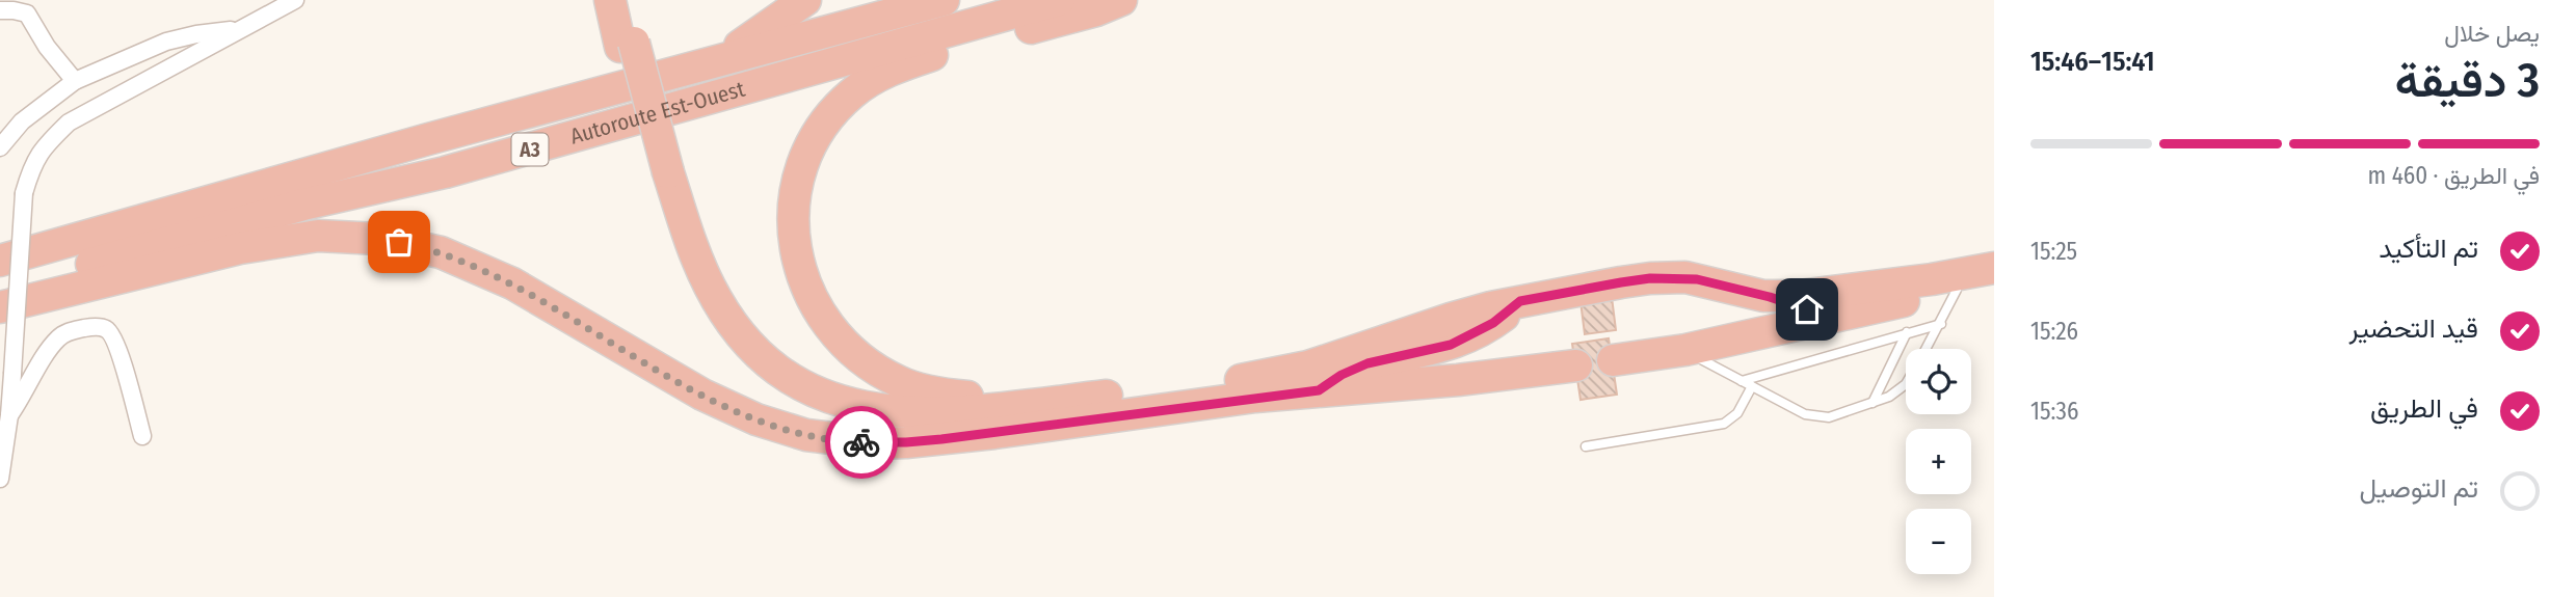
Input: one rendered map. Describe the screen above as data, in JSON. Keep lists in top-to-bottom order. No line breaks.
{"streets":{"highway":["Autoroute Est-Ouest","A3"]},"page":{"heading":["3 دقيقة","يصل خلال","15:41–15:46"],"bar":"في الطريق · 460 m","list":[["تم التأكيد","15:25"],["قيد التحضير","15:26"],["في الطريق","15:36"],"تم التوصيل"],"map_buttons":["+","−"]}}
